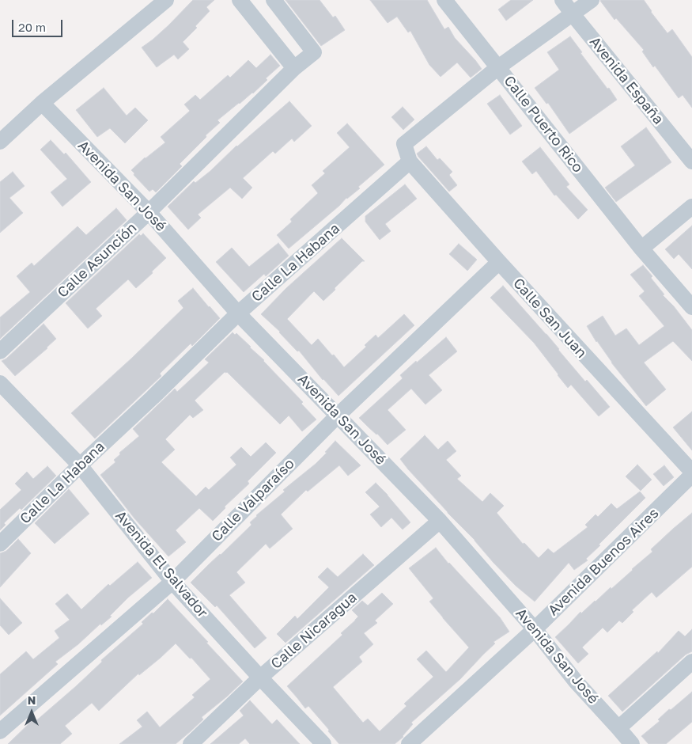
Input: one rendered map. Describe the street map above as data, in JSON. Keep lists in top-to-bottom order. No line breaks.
{"streets":{"street":["Avenida España","Calle Puerto Rico","Avenida San José","Calle Asunción","Calle La Habana","Calle San Juan","Calle Valparaíso","Avenida Buenos Aires","Avenida El Salvador","Calle Nicaragua"]},"crossings":[["Avenida San José","Calle Asunción"],["Avenida San José","Calle La Habana"],["Avenida San José","Calle Valparaíso"],["Avenida San José","Avenida Buenos Aires"],["Avenida San José","Calle Nicaragua"],["Calle La Habana","Calle San Juan"],["Calle La Habana","Avenida El Salvador"],["Calle San Juan","Calle Valparaíso"],["Calle San Juan","Avenida Buenos Aires"],["Calle Valparaíso","Avenida El Salvador"],["Avenida El Salvador","Calle Nicaragua"]],"scale_bar":"20 m","north":"top"}
